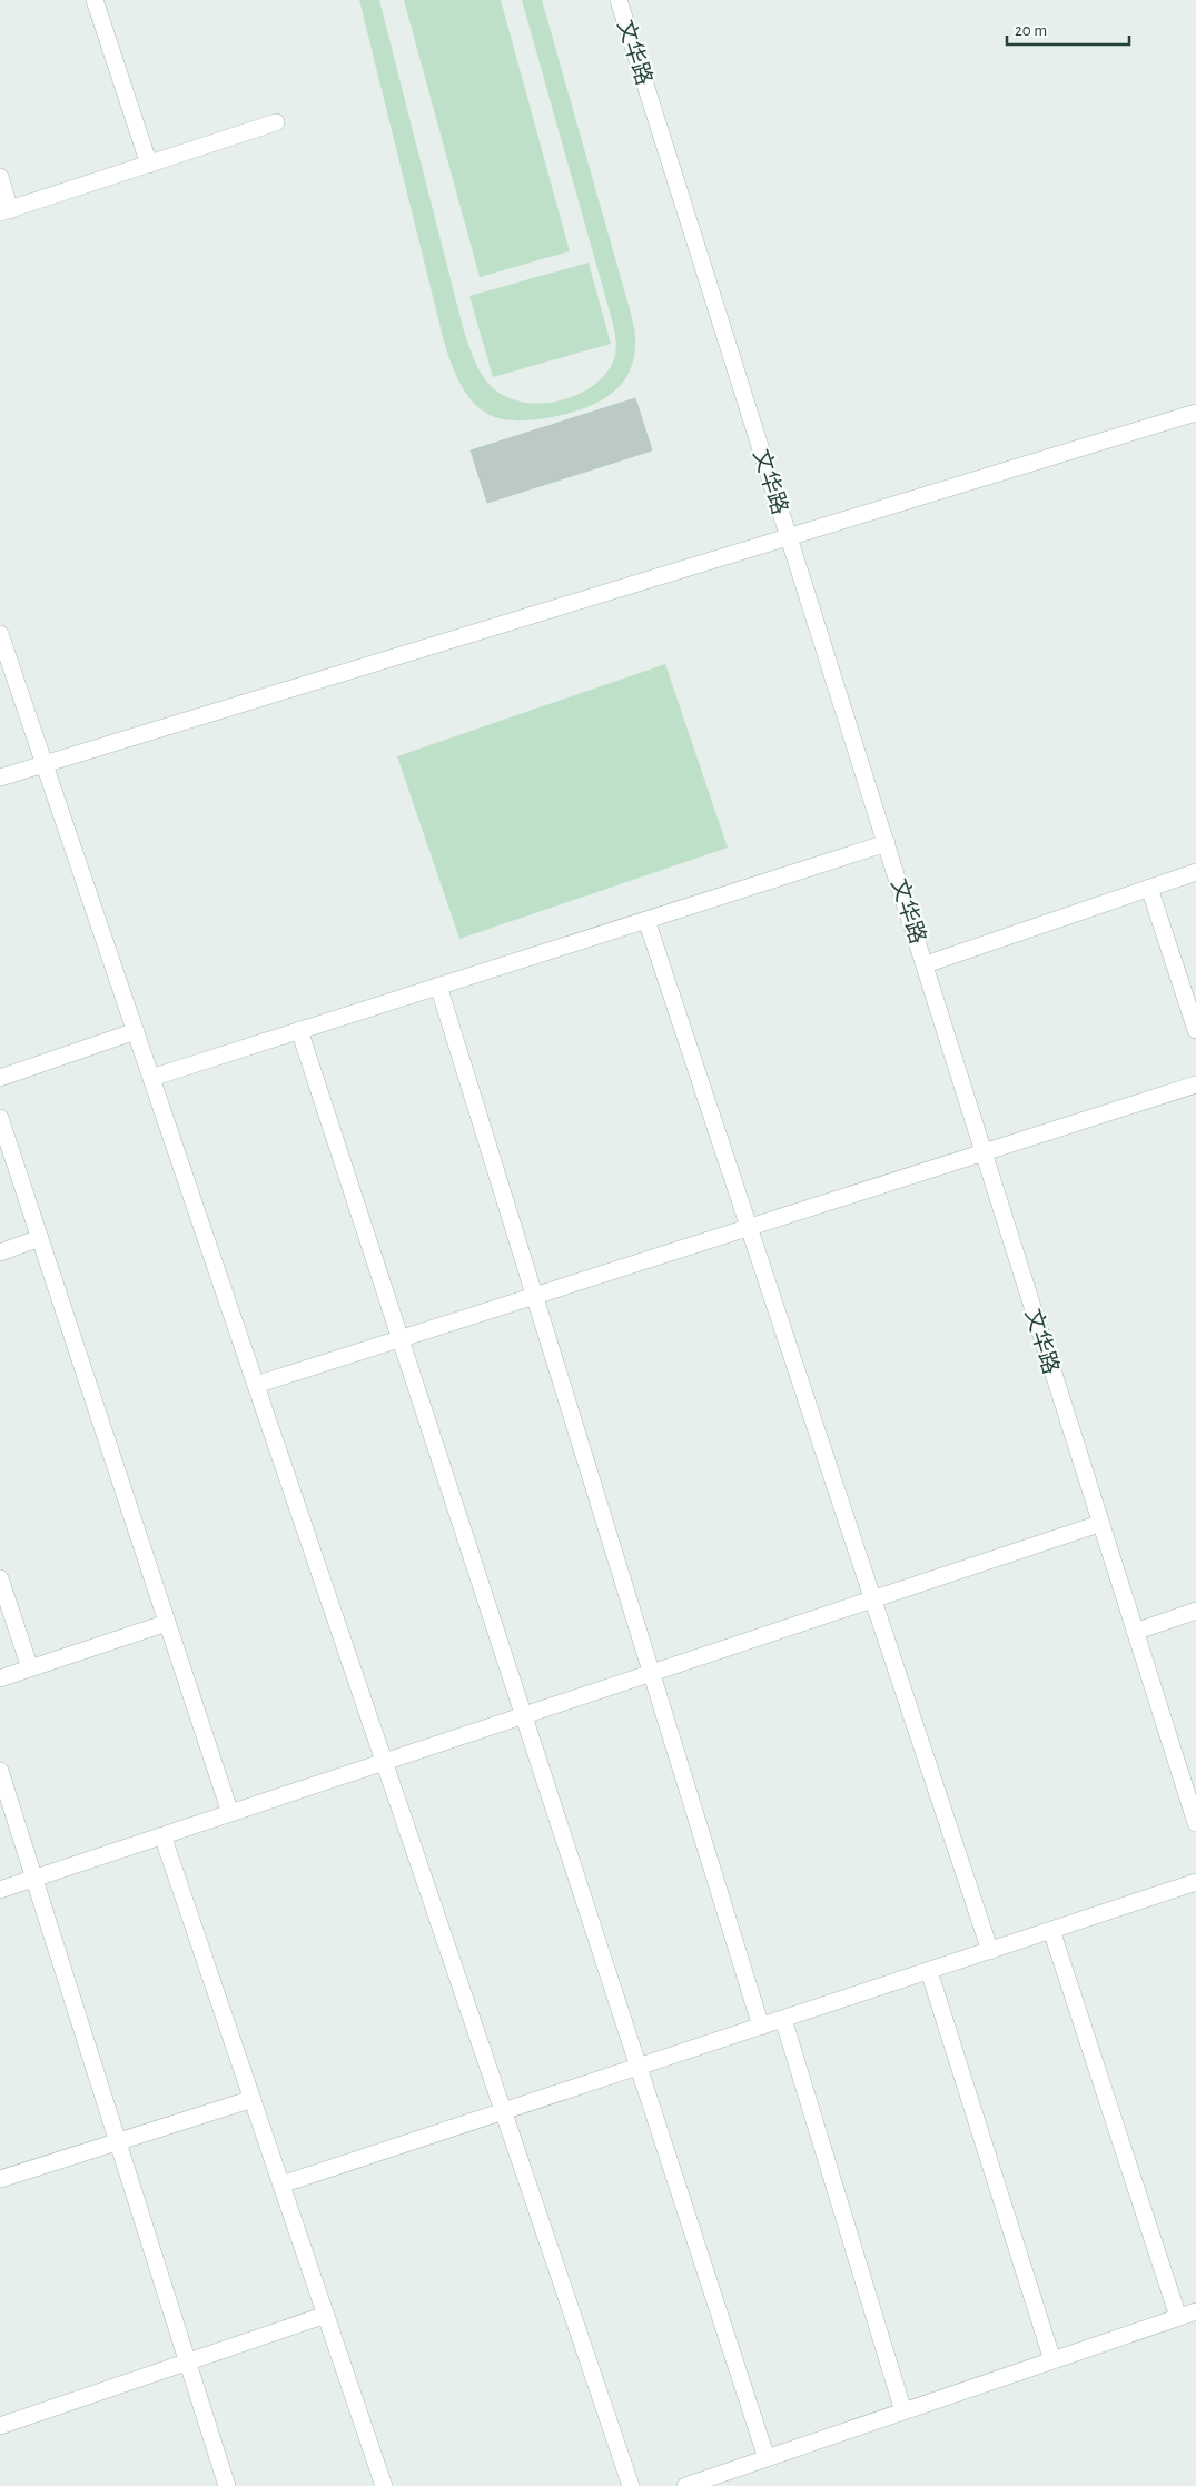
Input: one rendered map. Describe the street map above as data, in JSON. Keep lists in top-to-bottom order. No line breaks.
{"streets":{"street":["文华路"]},"scale_bar":"20 m"}
